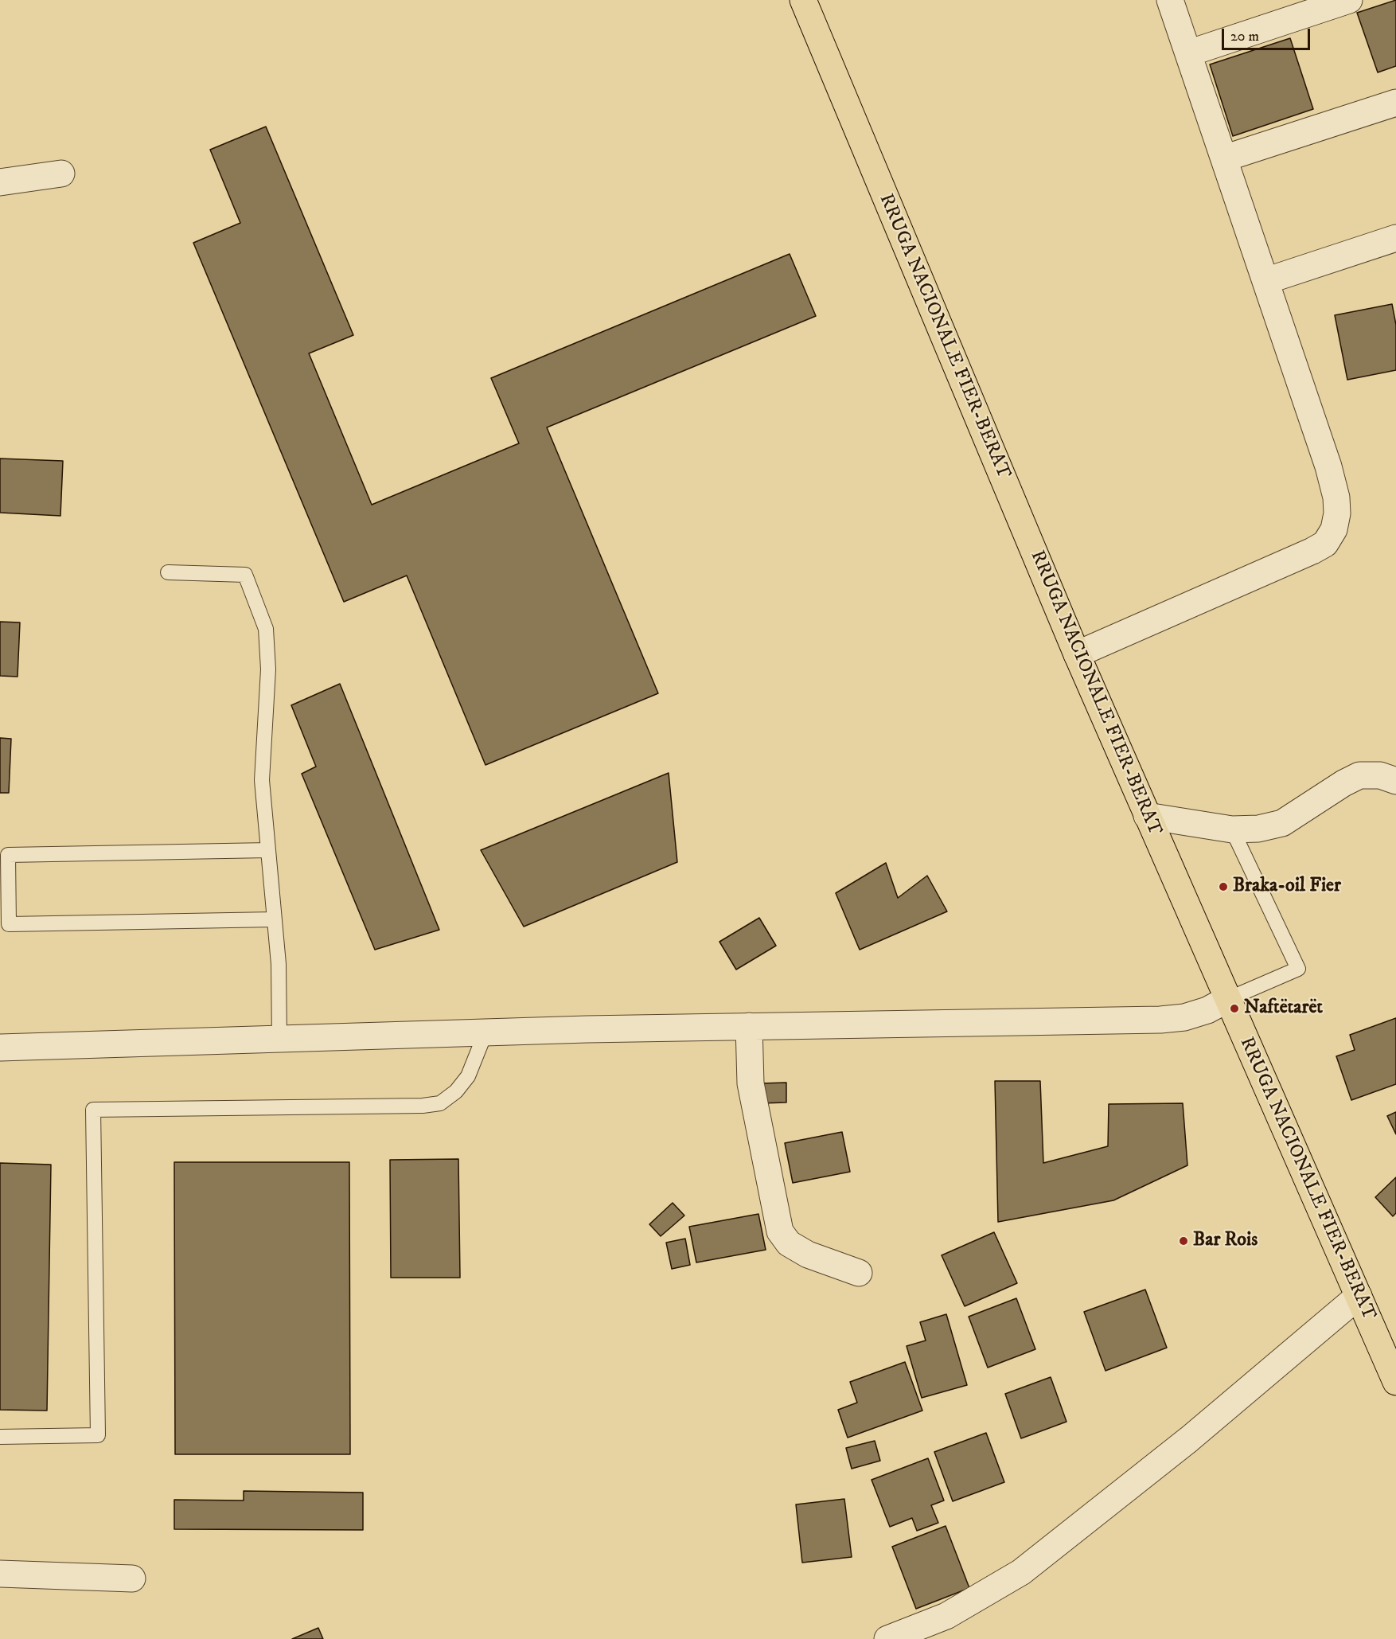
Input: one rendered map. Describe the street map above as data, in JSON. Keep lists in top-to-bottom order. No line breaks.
{"streets":{"main road":["RRUGA NACIONALE FIER-BERAT"]},"places":["Braka-oil Fier","Naftëtarët","Bar Rois"],"scale_bar":"20 m"}
